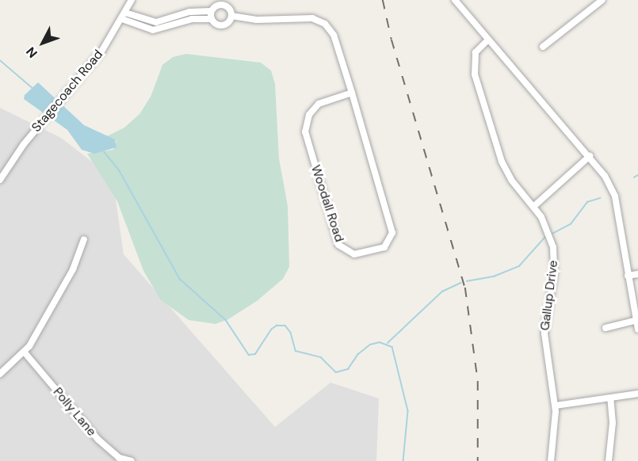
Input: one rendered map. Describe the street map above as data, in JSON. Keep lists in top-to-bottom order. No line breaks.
{"streets":{"street":["Stagecoach Road","Woodall Road","Gallup Drive","Polly Lane"]},"crossings":[["Stagecoach Road","Woodall Road"]],"north":"bottom left"}
